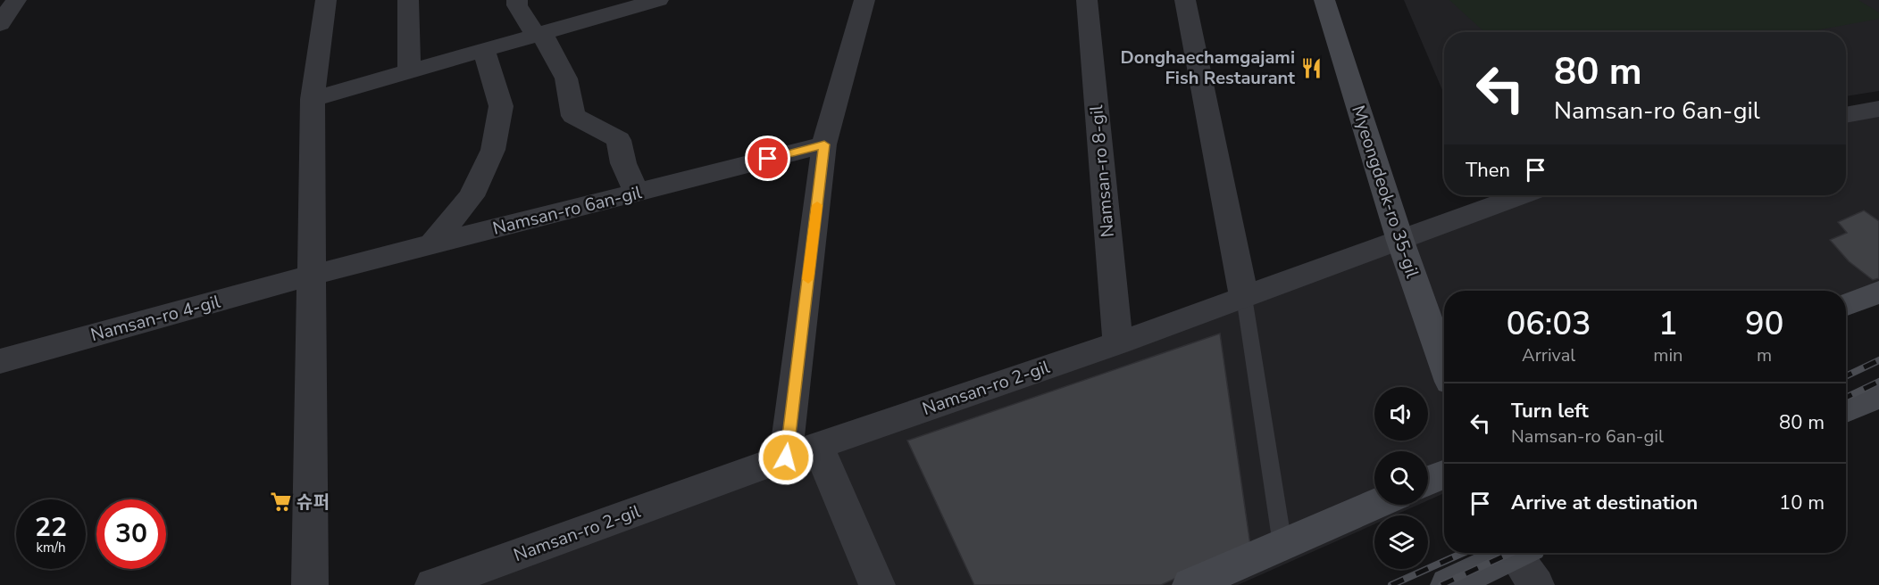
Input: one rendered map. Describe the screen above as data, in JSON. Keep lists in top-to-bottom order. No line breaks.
{"streets":{"street":["Namsan-ro 8-gil","Myeongdeok-ro 35-gil","Namsan-ro 6an-gil","Namsan-ro 4-gil","Namsan-ro 2-gil"]},"crossings":[["Namsan-ro 8-gil","Namsan-ro 2-gil"],["Myeongdeok-ro 35-gil","Namsan-ro 2-gil"],["Namsan-ro 6an-gil","Namsan-ro 4-gil"]],"places":{"restaurant":["Donghaechamgajami Fish Restaurant"],"supermarket":["슈퍼"]},"page":{"turn":["80 m","Namsan-ro 6an-gil"],"then":"Then","eta":["06:03","Arrival","1","min","90","m"],"list":[{"name":"Turn left","note":"Namsan-ro 6an-gil","value":"80 m"},{"name":"Arrive at destination","value":"10 m"}],"speed":"22 km/h","limit":"30"}}
